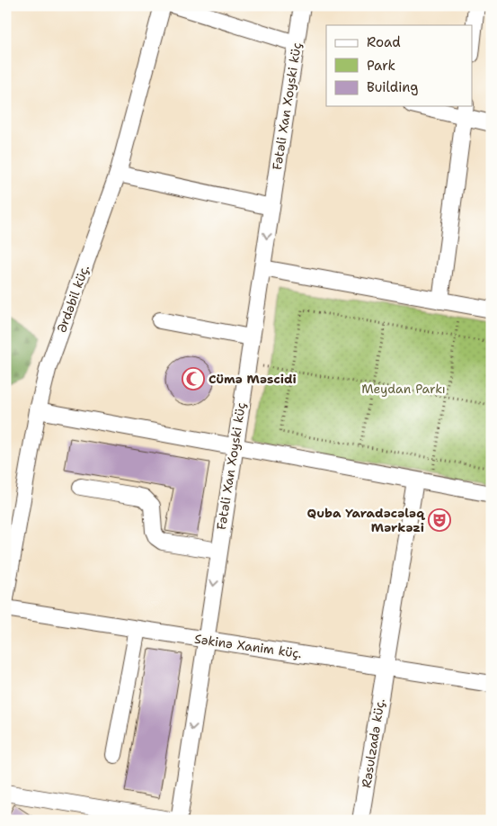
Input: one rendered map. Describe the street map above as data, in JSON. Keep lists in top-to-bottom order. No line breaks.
{"streets":{"street":["Fətəli Xan Xoyski küç","Ərdəbil küç.","Səkinə Xanim küç.","Rəsulzadə küç."]},"crossings":[["Fətəli Xan Xoyski küç","Səkinə Xanim küç."],["Səkinə Xanim küç.","Rəsulzadə küç."]],"parks":["Meydan Parkı"],"places":{"mosque":["Cümə Məscidi"],"theatre":["Quba Yaradəcələq Mərkəzi"]},"legend":["Road","Park","Building"]}
